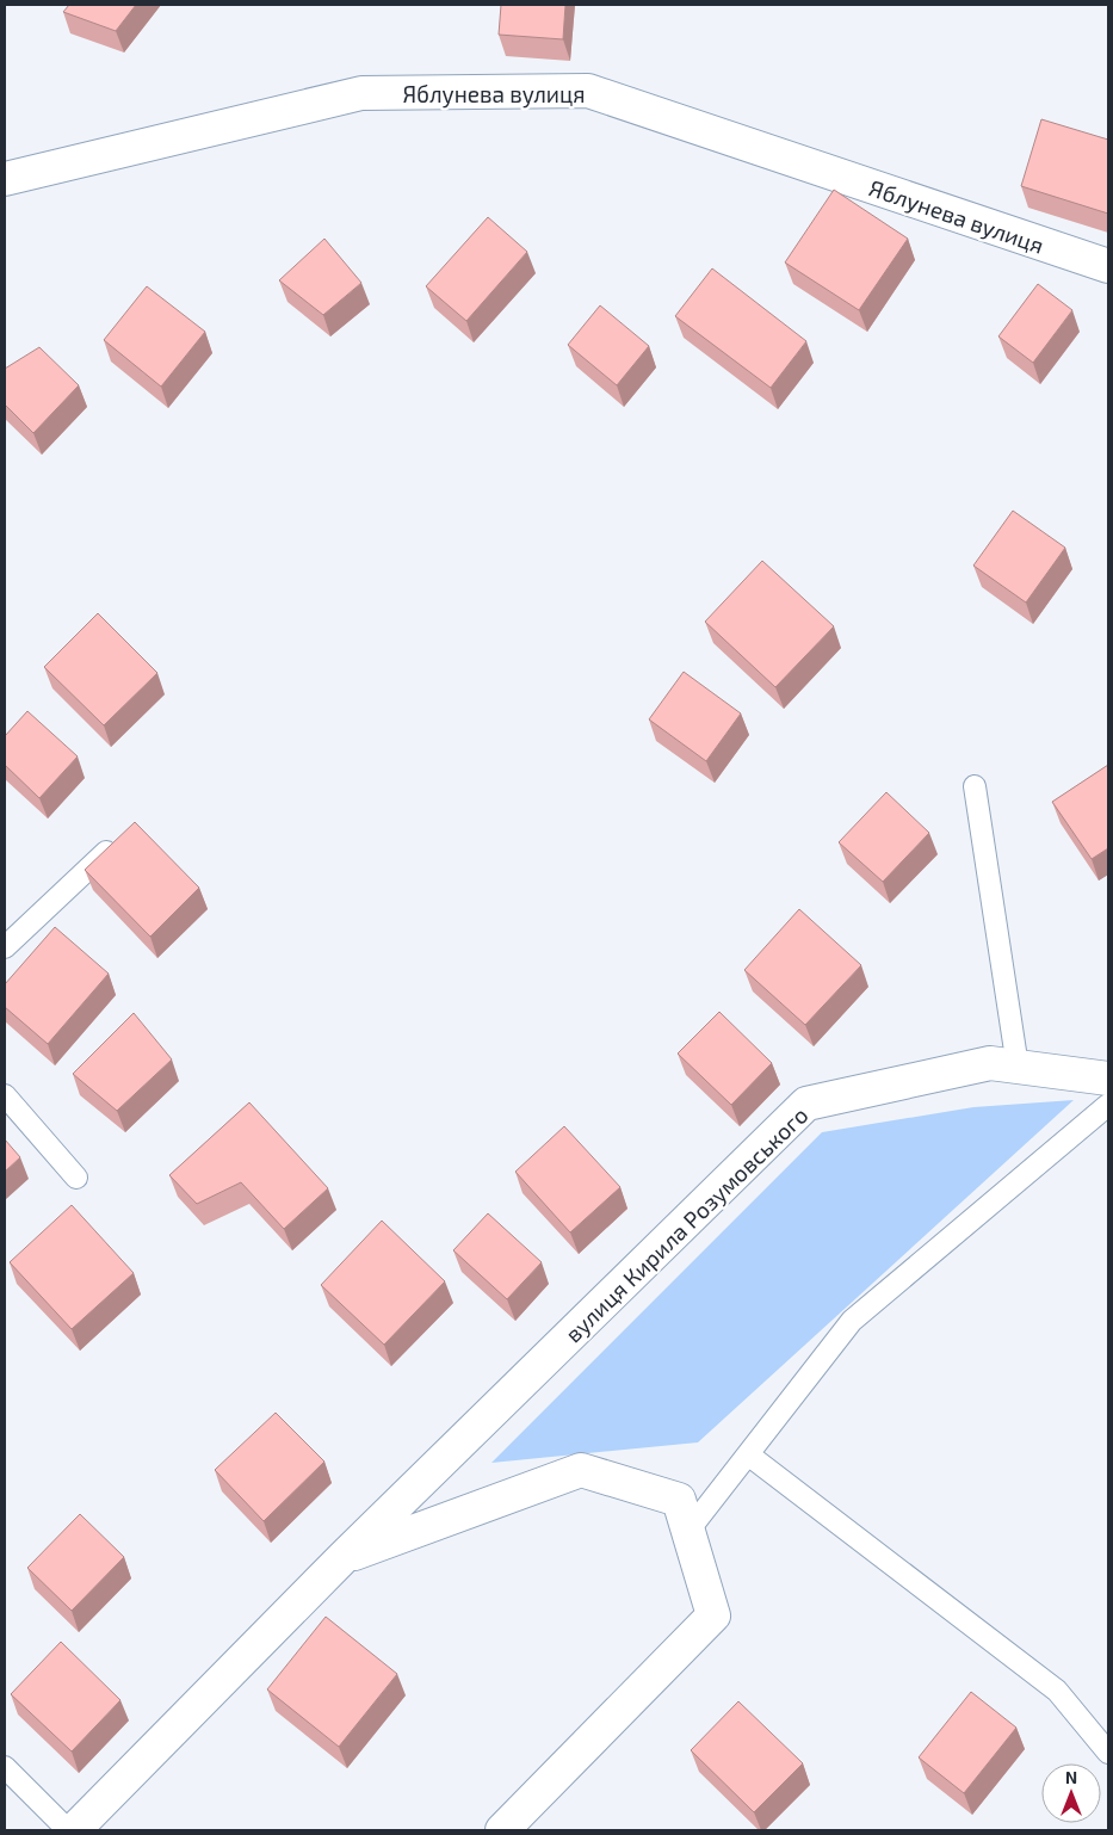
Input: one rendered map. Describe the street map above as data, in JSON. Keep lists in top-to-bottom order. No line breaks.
{"streets":{"street":["Яблунева вулиця","вулиця Кирила Розумовського"]},"north":"top"}
